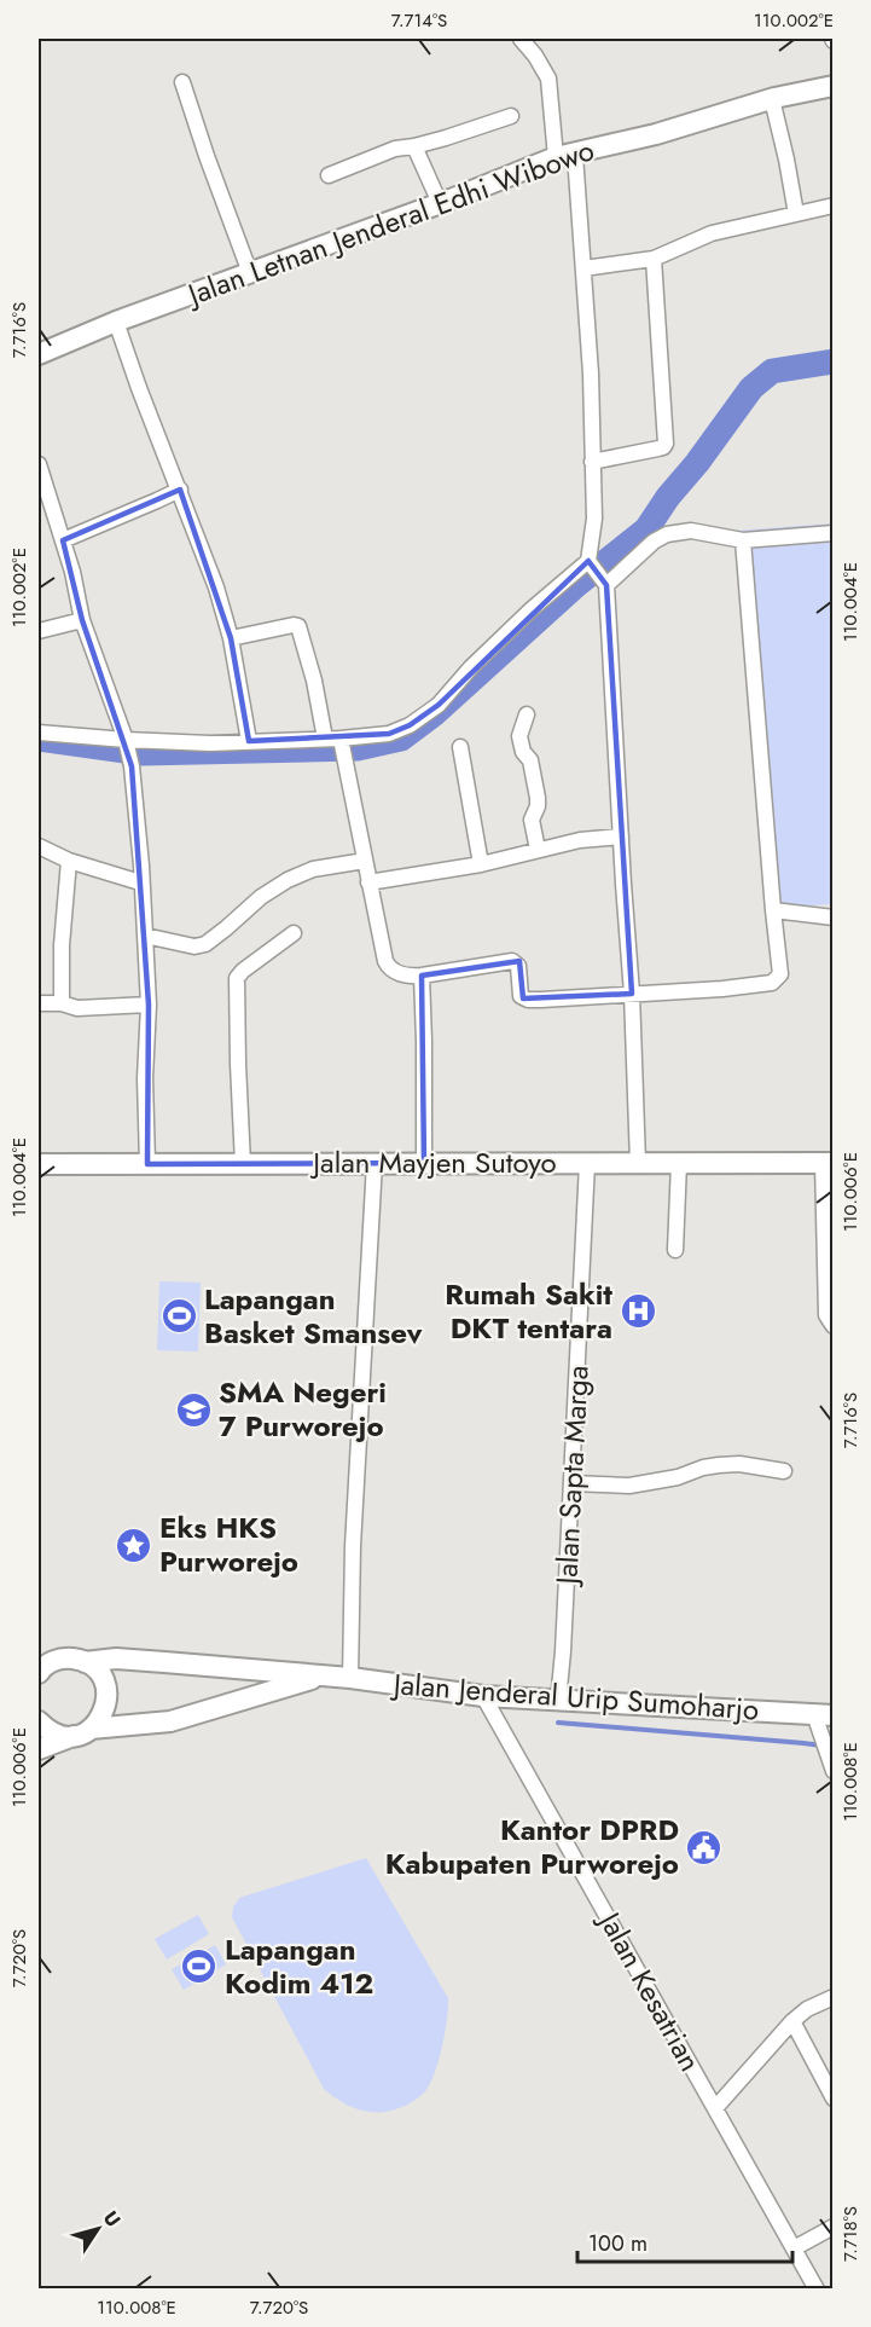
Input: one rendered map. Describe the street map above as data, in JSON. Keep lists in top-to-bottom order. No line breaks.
{"streets":{"main road":["Jalan Letnan Jenderal Edhi Wibowo","Jalan Mayjen Sutoyo","Jalan Jenderal Urip Sumoharjo"],"street":["Jalan Sapta Marga","Jalan Kesatrian"]},"crossings":[["Jalan Mayjen Sutoyo","Jalan Sapta Marga"],["Jalan Sapta Marga","Jalan Jenderal Urip Sumoharjo"],["Jalan Jenderal Urip Sumoharjo","Jalan Kesatrian"]],"places":{"hospital":["Rumah Sakit DKT tentara"],"sports":["Lapangan Basket Smansev","Lapangan Kodim 412"],"school or university":["SMA Negeri 7 Purworejo"],"place":["Eks HKS Purworejo"],"public building":["Kantor DPRD Kabupaten Purworejo"]},"scale_bar":"100 m","north":"top right","coordinates":["7.714°S","110.002°E","7.716°S","110.004°E","110.006°E","110.008°E","7.720°S","7.718°S"]}
